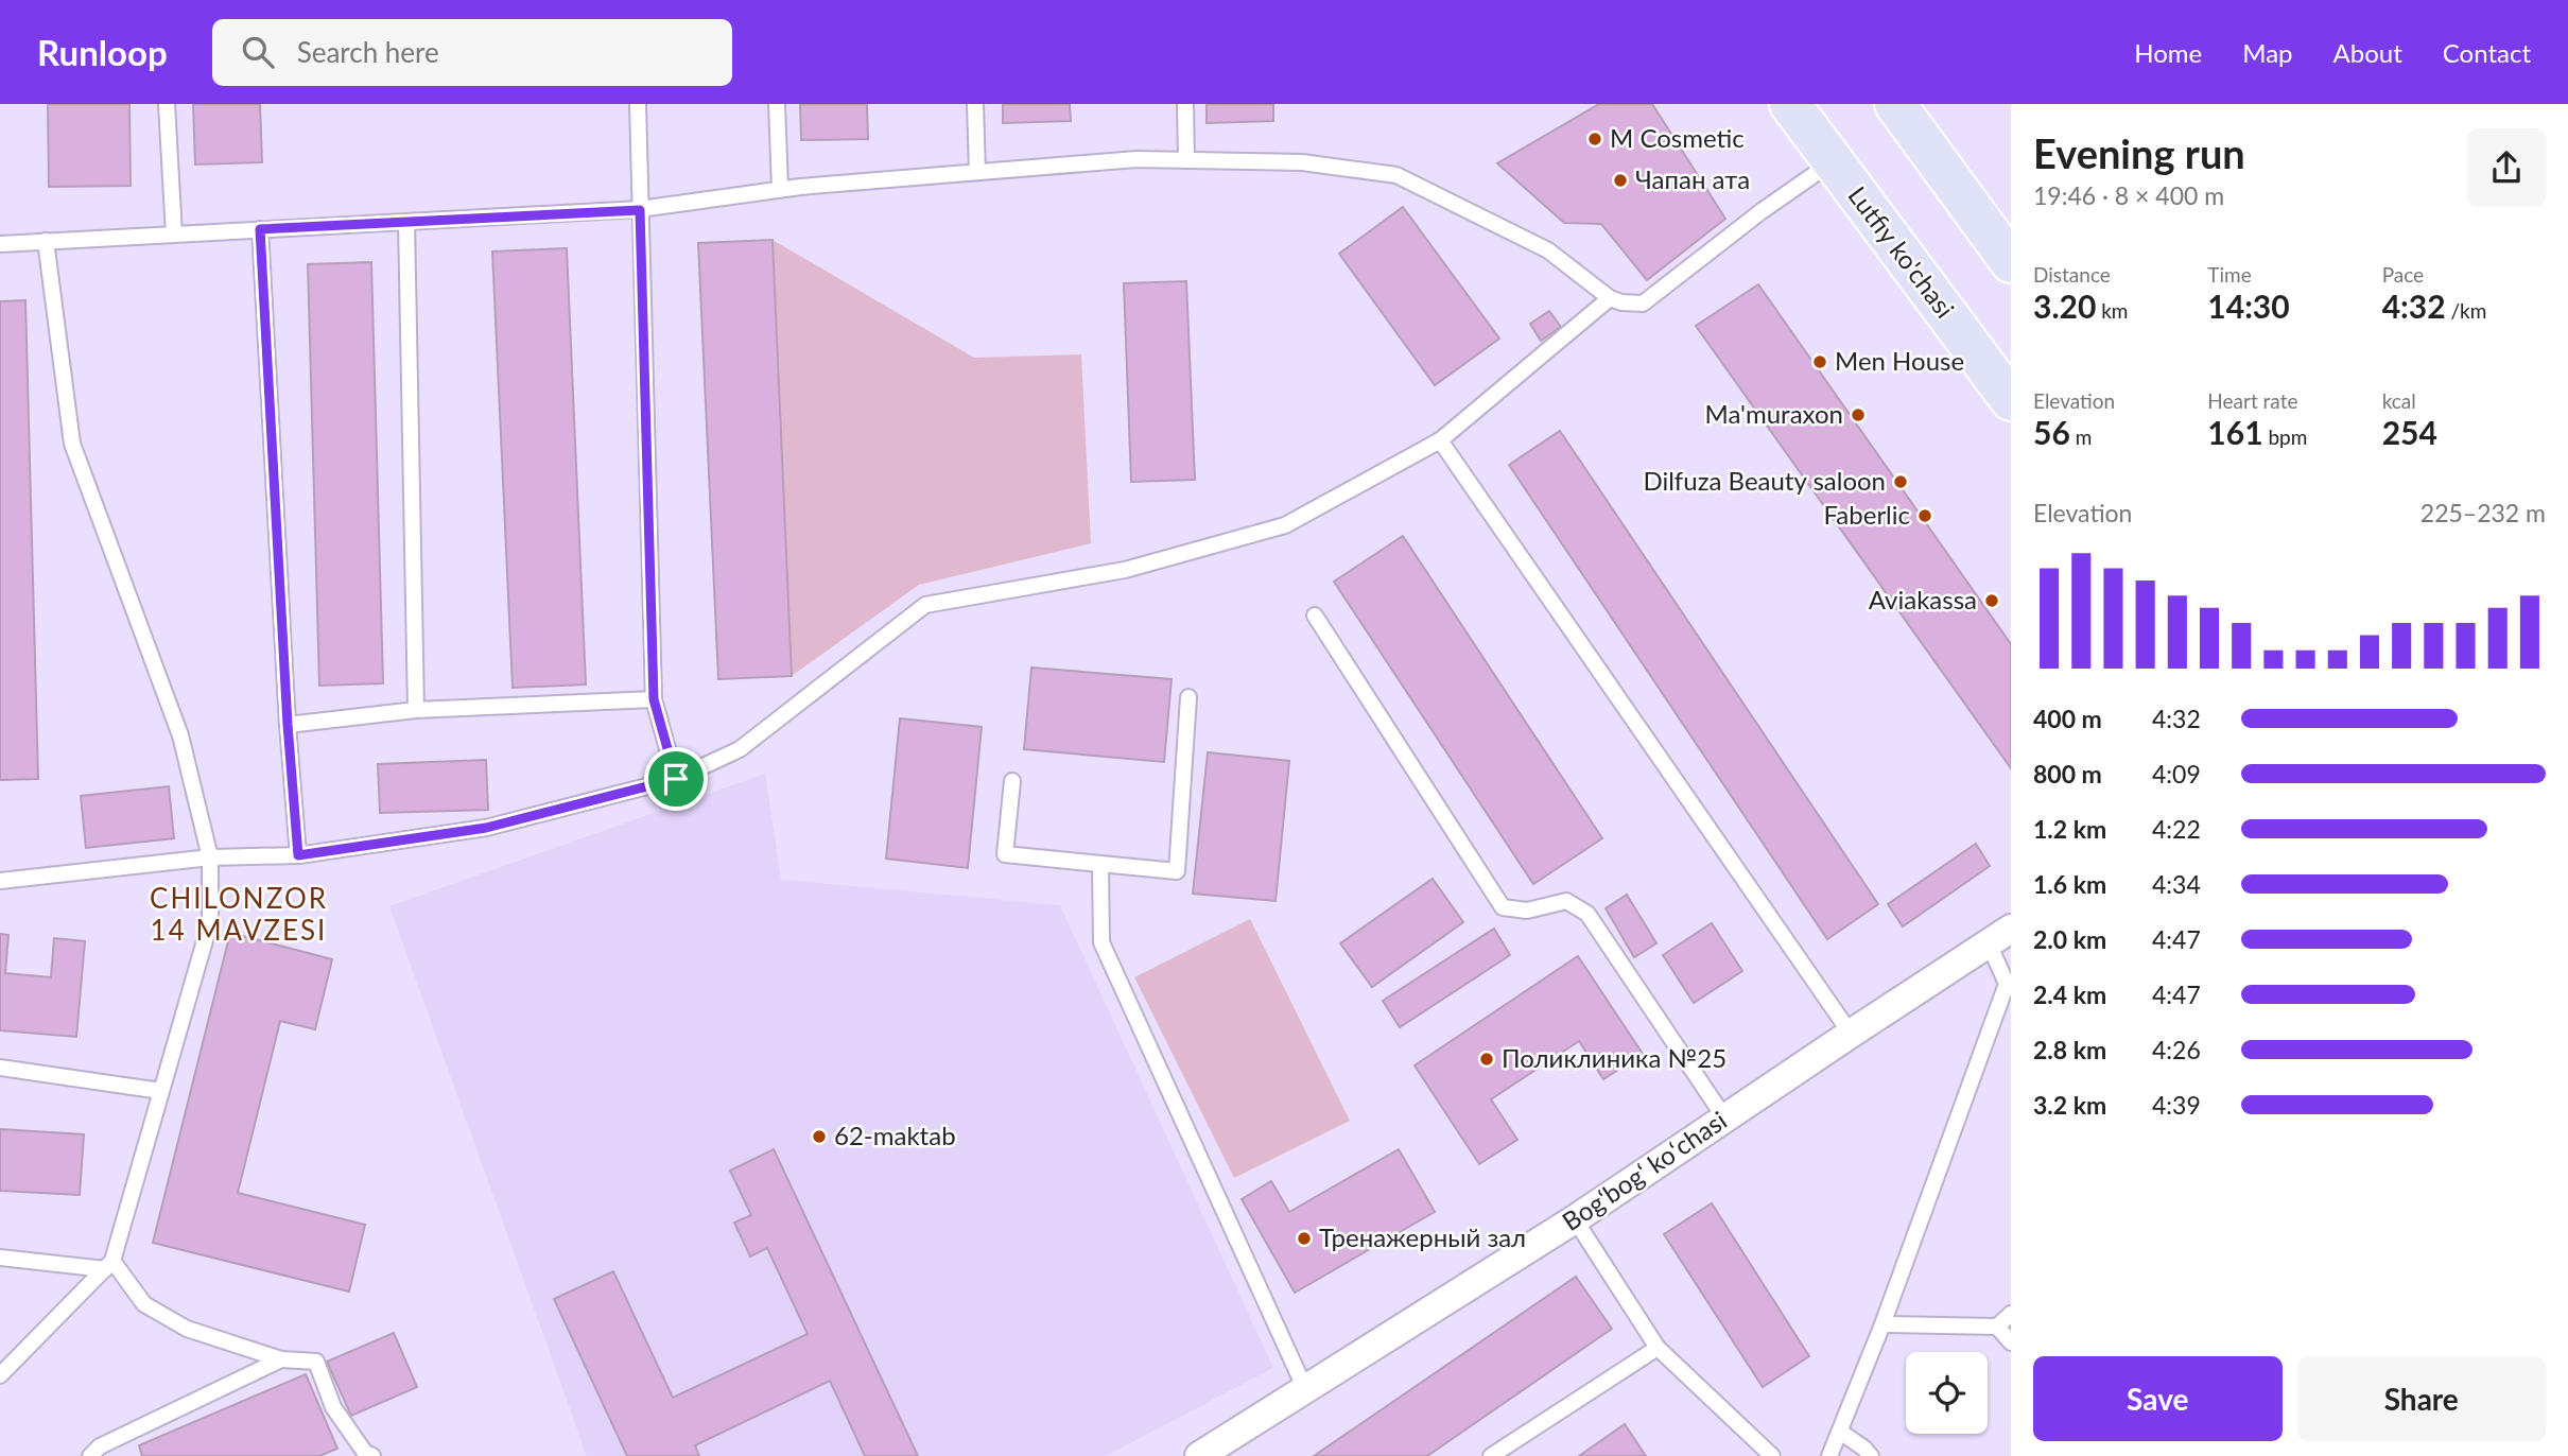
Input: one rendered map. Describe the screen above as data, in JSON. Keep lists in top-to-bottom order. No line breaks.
{"streets":{"main road":["Lutfiy ko'chasi"],"street":["Bogʻbogʻ koʻchasi"]},"districts":["CHILONZOR 14 MAVZESI"],"places":["M Cosmetic","Чапан ата","Men House","Ma'muraxon","Dilfuza Beauty saloon","Faberlic","Aviakassa","Поликлиника №25","62-maktab","Тренажерный зал"],"page":{"header":"Runloop","search":"Search here","nav":["Home","Map","About","Contact"],"heading":["Evening run","19:46 · 8 × 400 m"],"stats":[["Distance","3.20 km"],["Time","14:30"],["Pace","4:32 /km"],["Elevation","56 m"],["Heart rate","161 bpm"],["kcal","254"]],"chart":["Elevation","225–232 m"],"list":[{"name":"400 m","note":"4:32"},{"name":"800 m","note":"4:09"},{"name":"1.2 km","note":"4:22"},{"name":"1.6 km","note":"4:34"},{"name":"2.0 km","note":"4:47"},{"name":"2.4 km","note":"4:47"},{"name":"2.8 km","note":"4:26"},{"name":"3.2 km","note":"4:39"}],"buttons":["Save","Share"]}}
